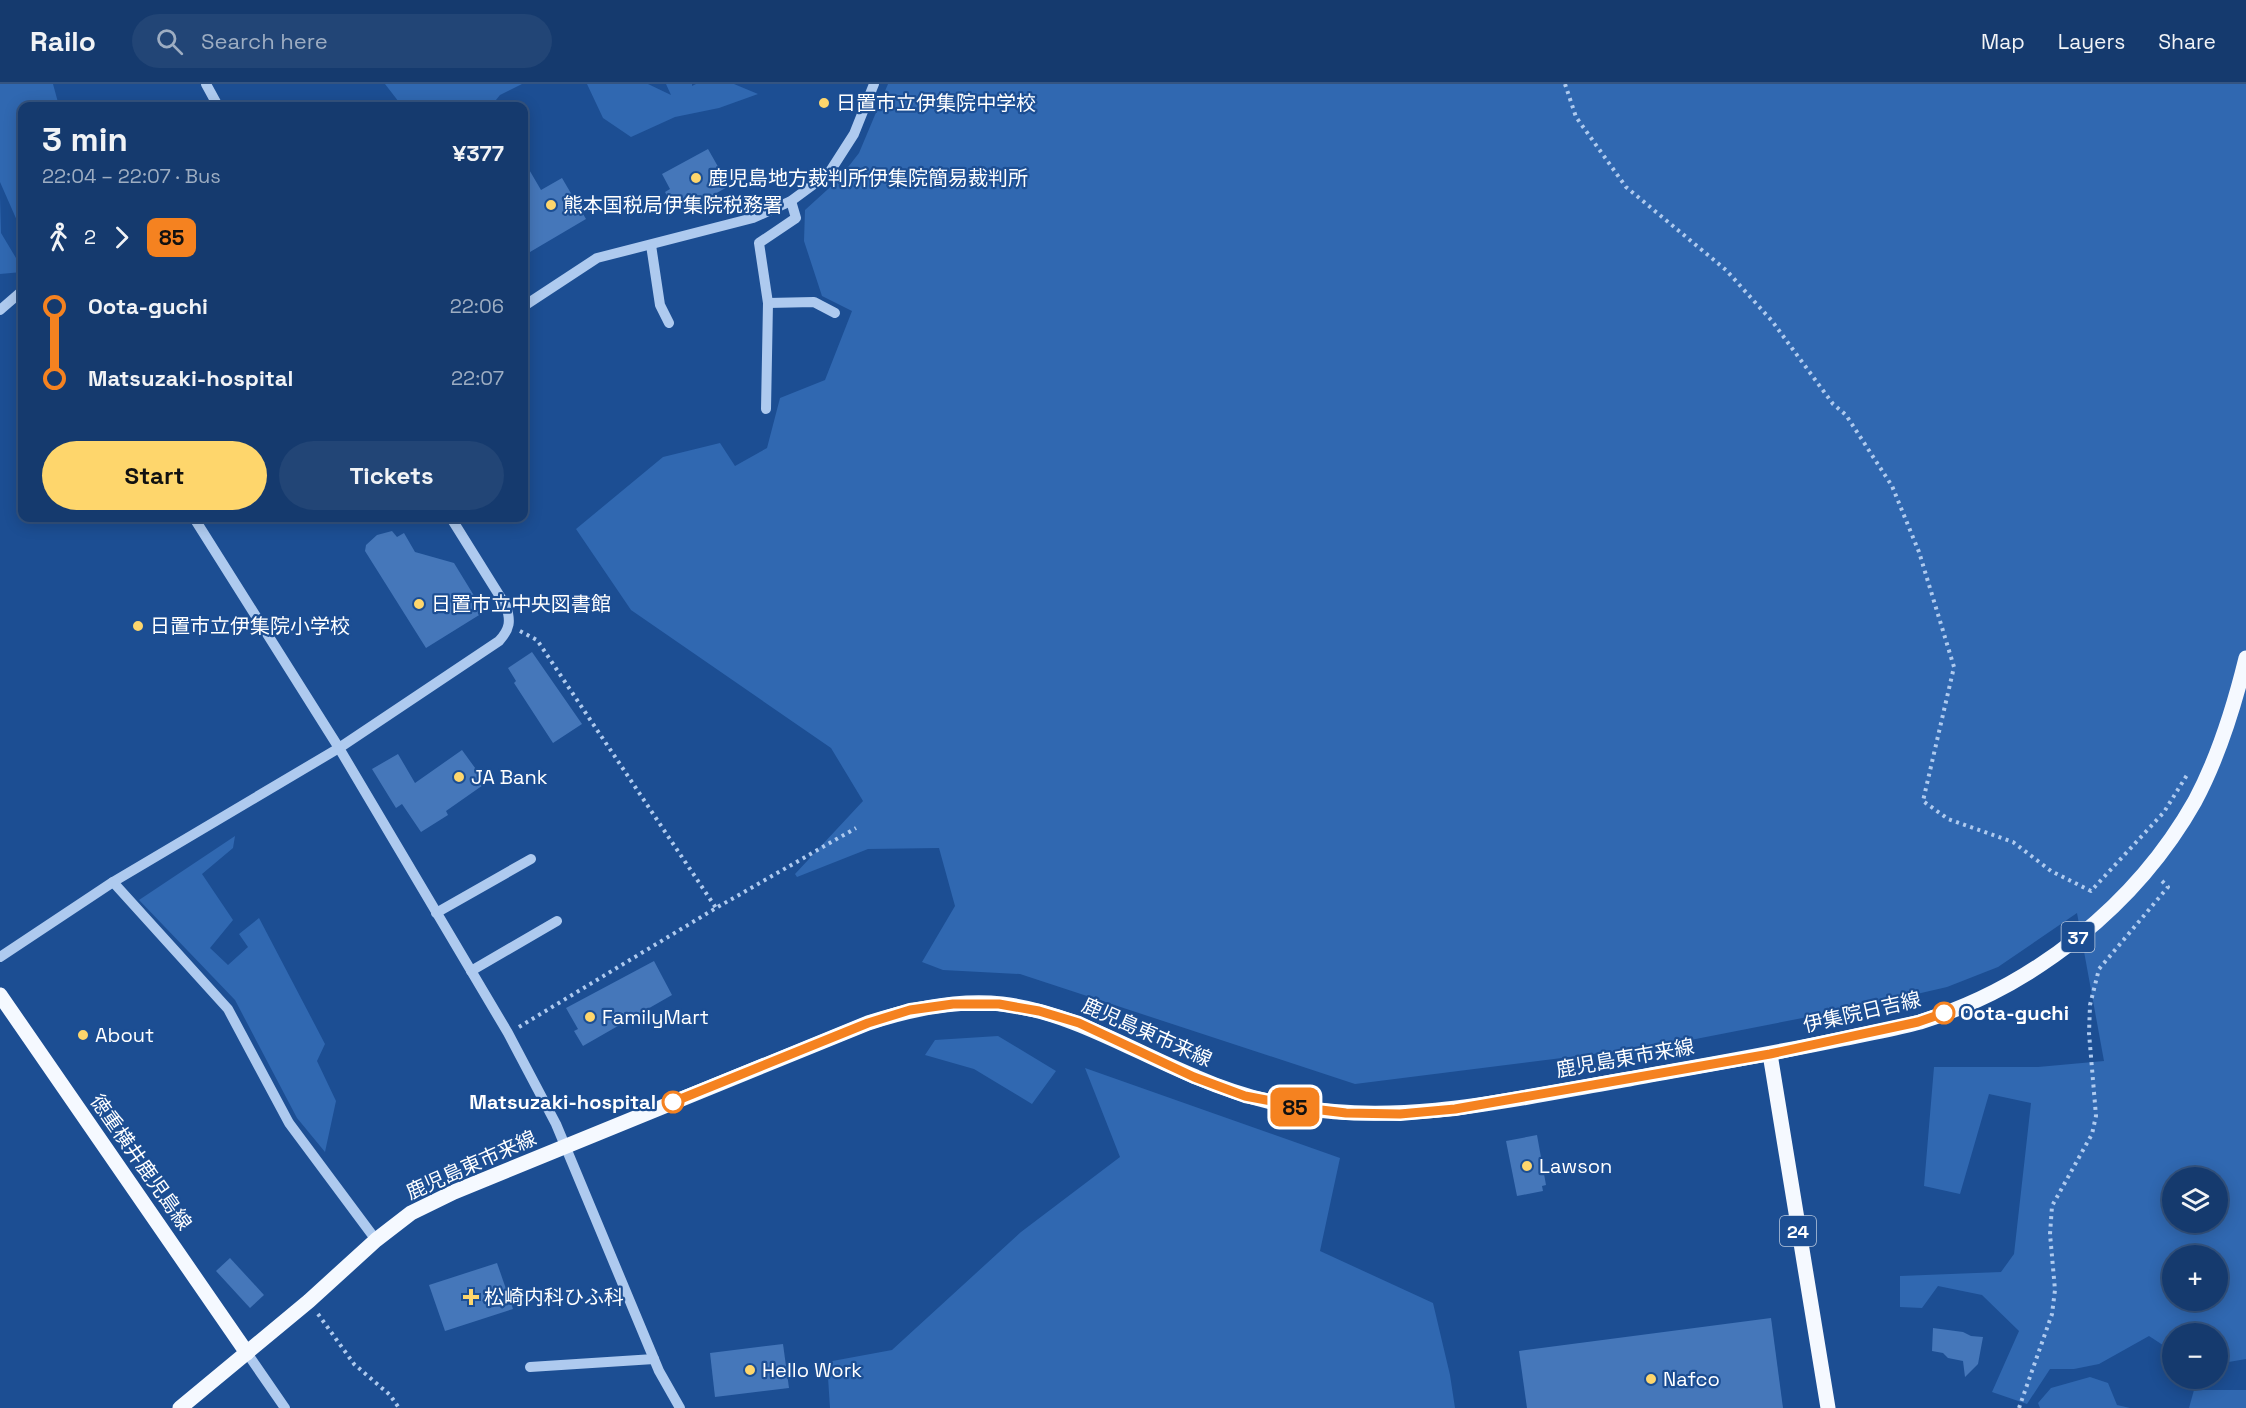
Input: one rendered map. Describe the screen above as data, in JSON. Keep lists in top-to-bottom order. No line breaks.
{"streets":{"main road":["37","伊集院日吉線","鹿児島東市来線","徳重横井鹿児島線","24"]},"crossings":[["伊集院日吉線","鹿児島東市来線"],["伊集院日吉線","24"],["鹿児島東市来線","徳重横井鹿児島線"],["鹿児島東市来線","24"]],"places":{"other":["日置市立伊集院中学校","鹿児島地方裁判所伊集院簡易裁判所","熊本国税局伊集院税務署","日置市立中央図書館","日置市立伊集院小学校","JA Bank","Oota-guchi","FamilyMart","About","Matsuzaki-hospital","Lawson","Hello Work","Nafco"],"health":["松崎内科ひふ科"]},"lines":["bus line 85"],"page":{"header":"Railo","search":"Search here","nav":["Map","Layers","Share"],"on_map":"85","heading":["3 min","22:04 – 22:07 · Bus","¥377"],"legs":["2","85"],"list":[{"name":"Oota-guchi","value":"22:06"},{"name":"Matsuzaki-hospital","value":"22:07"}],"buttons":["Start","Tickets"],"map_buttons":["+","−"]}}
